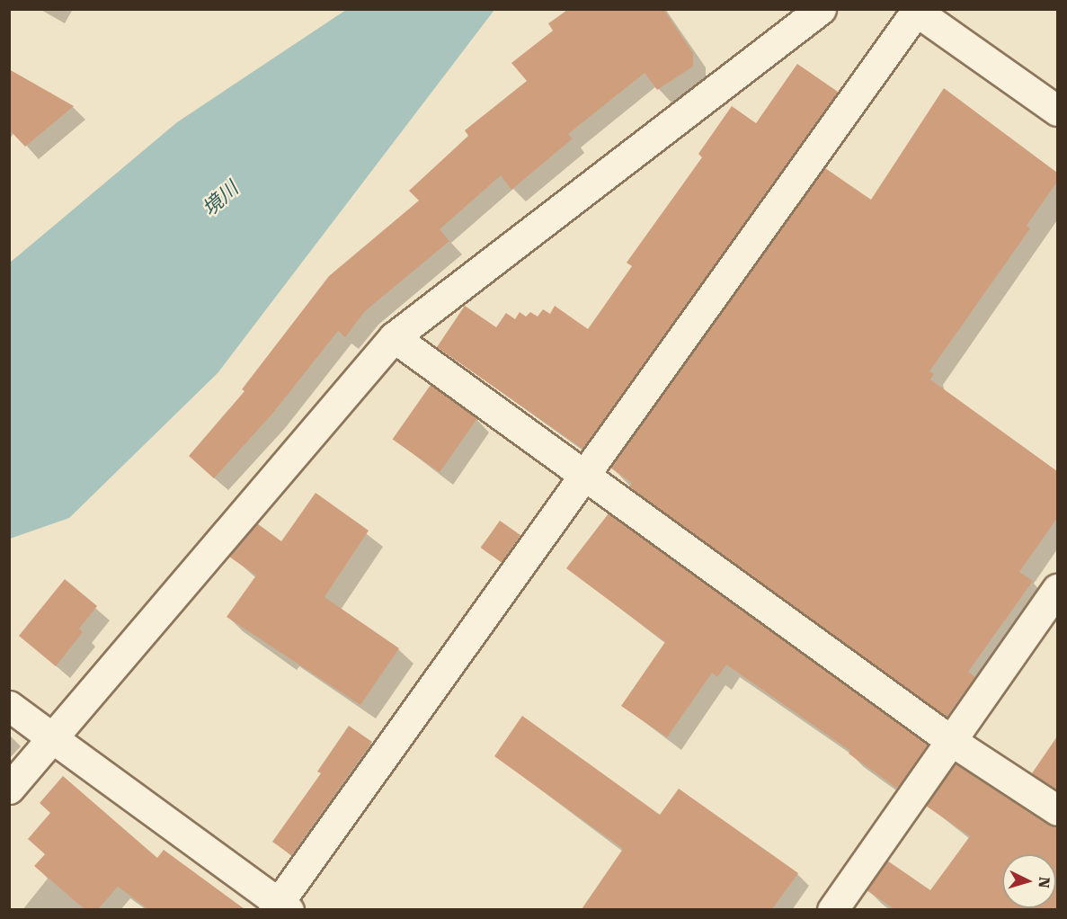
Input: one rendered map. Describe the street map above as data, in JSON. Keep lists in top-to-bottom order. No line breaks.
{"water":["境川"],"north":"right"}
